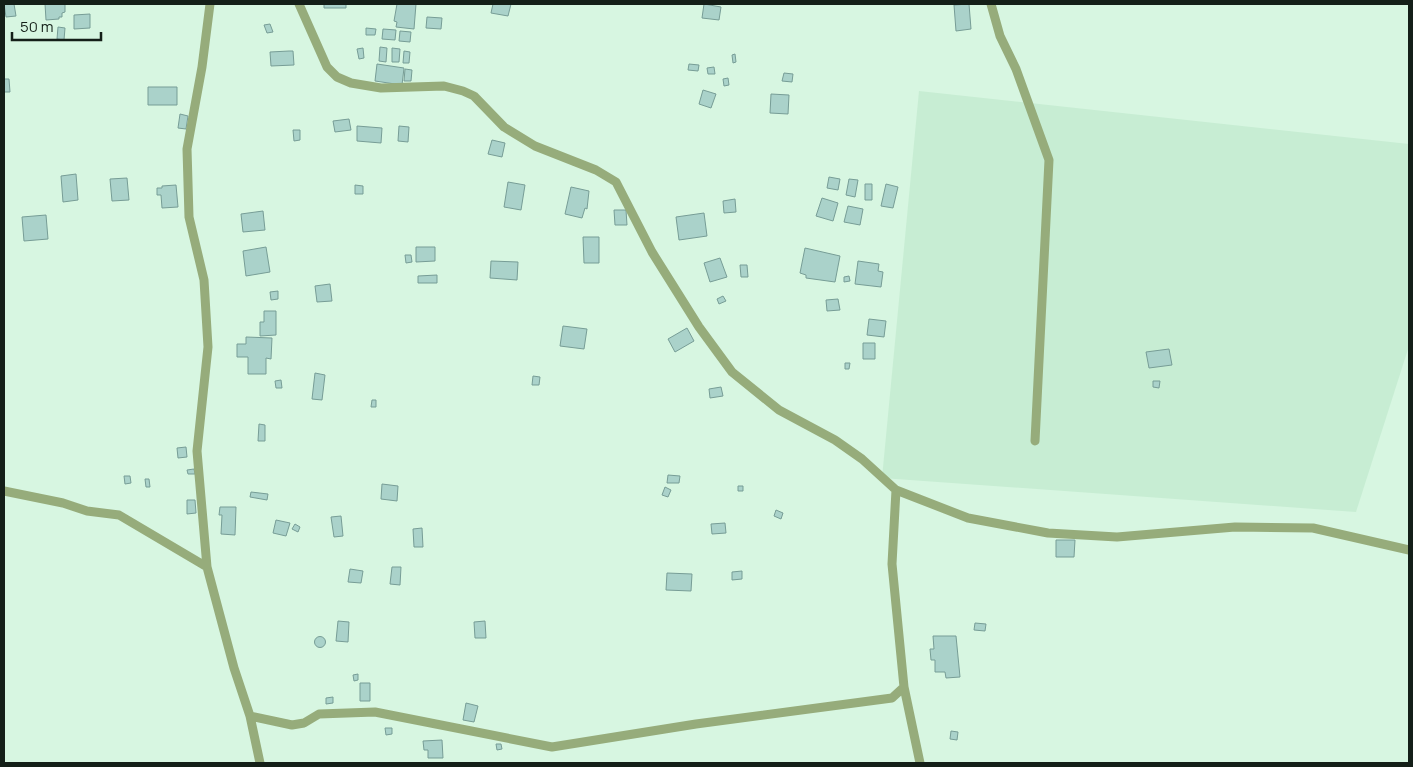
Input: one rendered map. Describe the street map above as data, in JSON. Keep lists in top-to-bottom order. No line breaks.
{"scale_bar":"50 m"}
